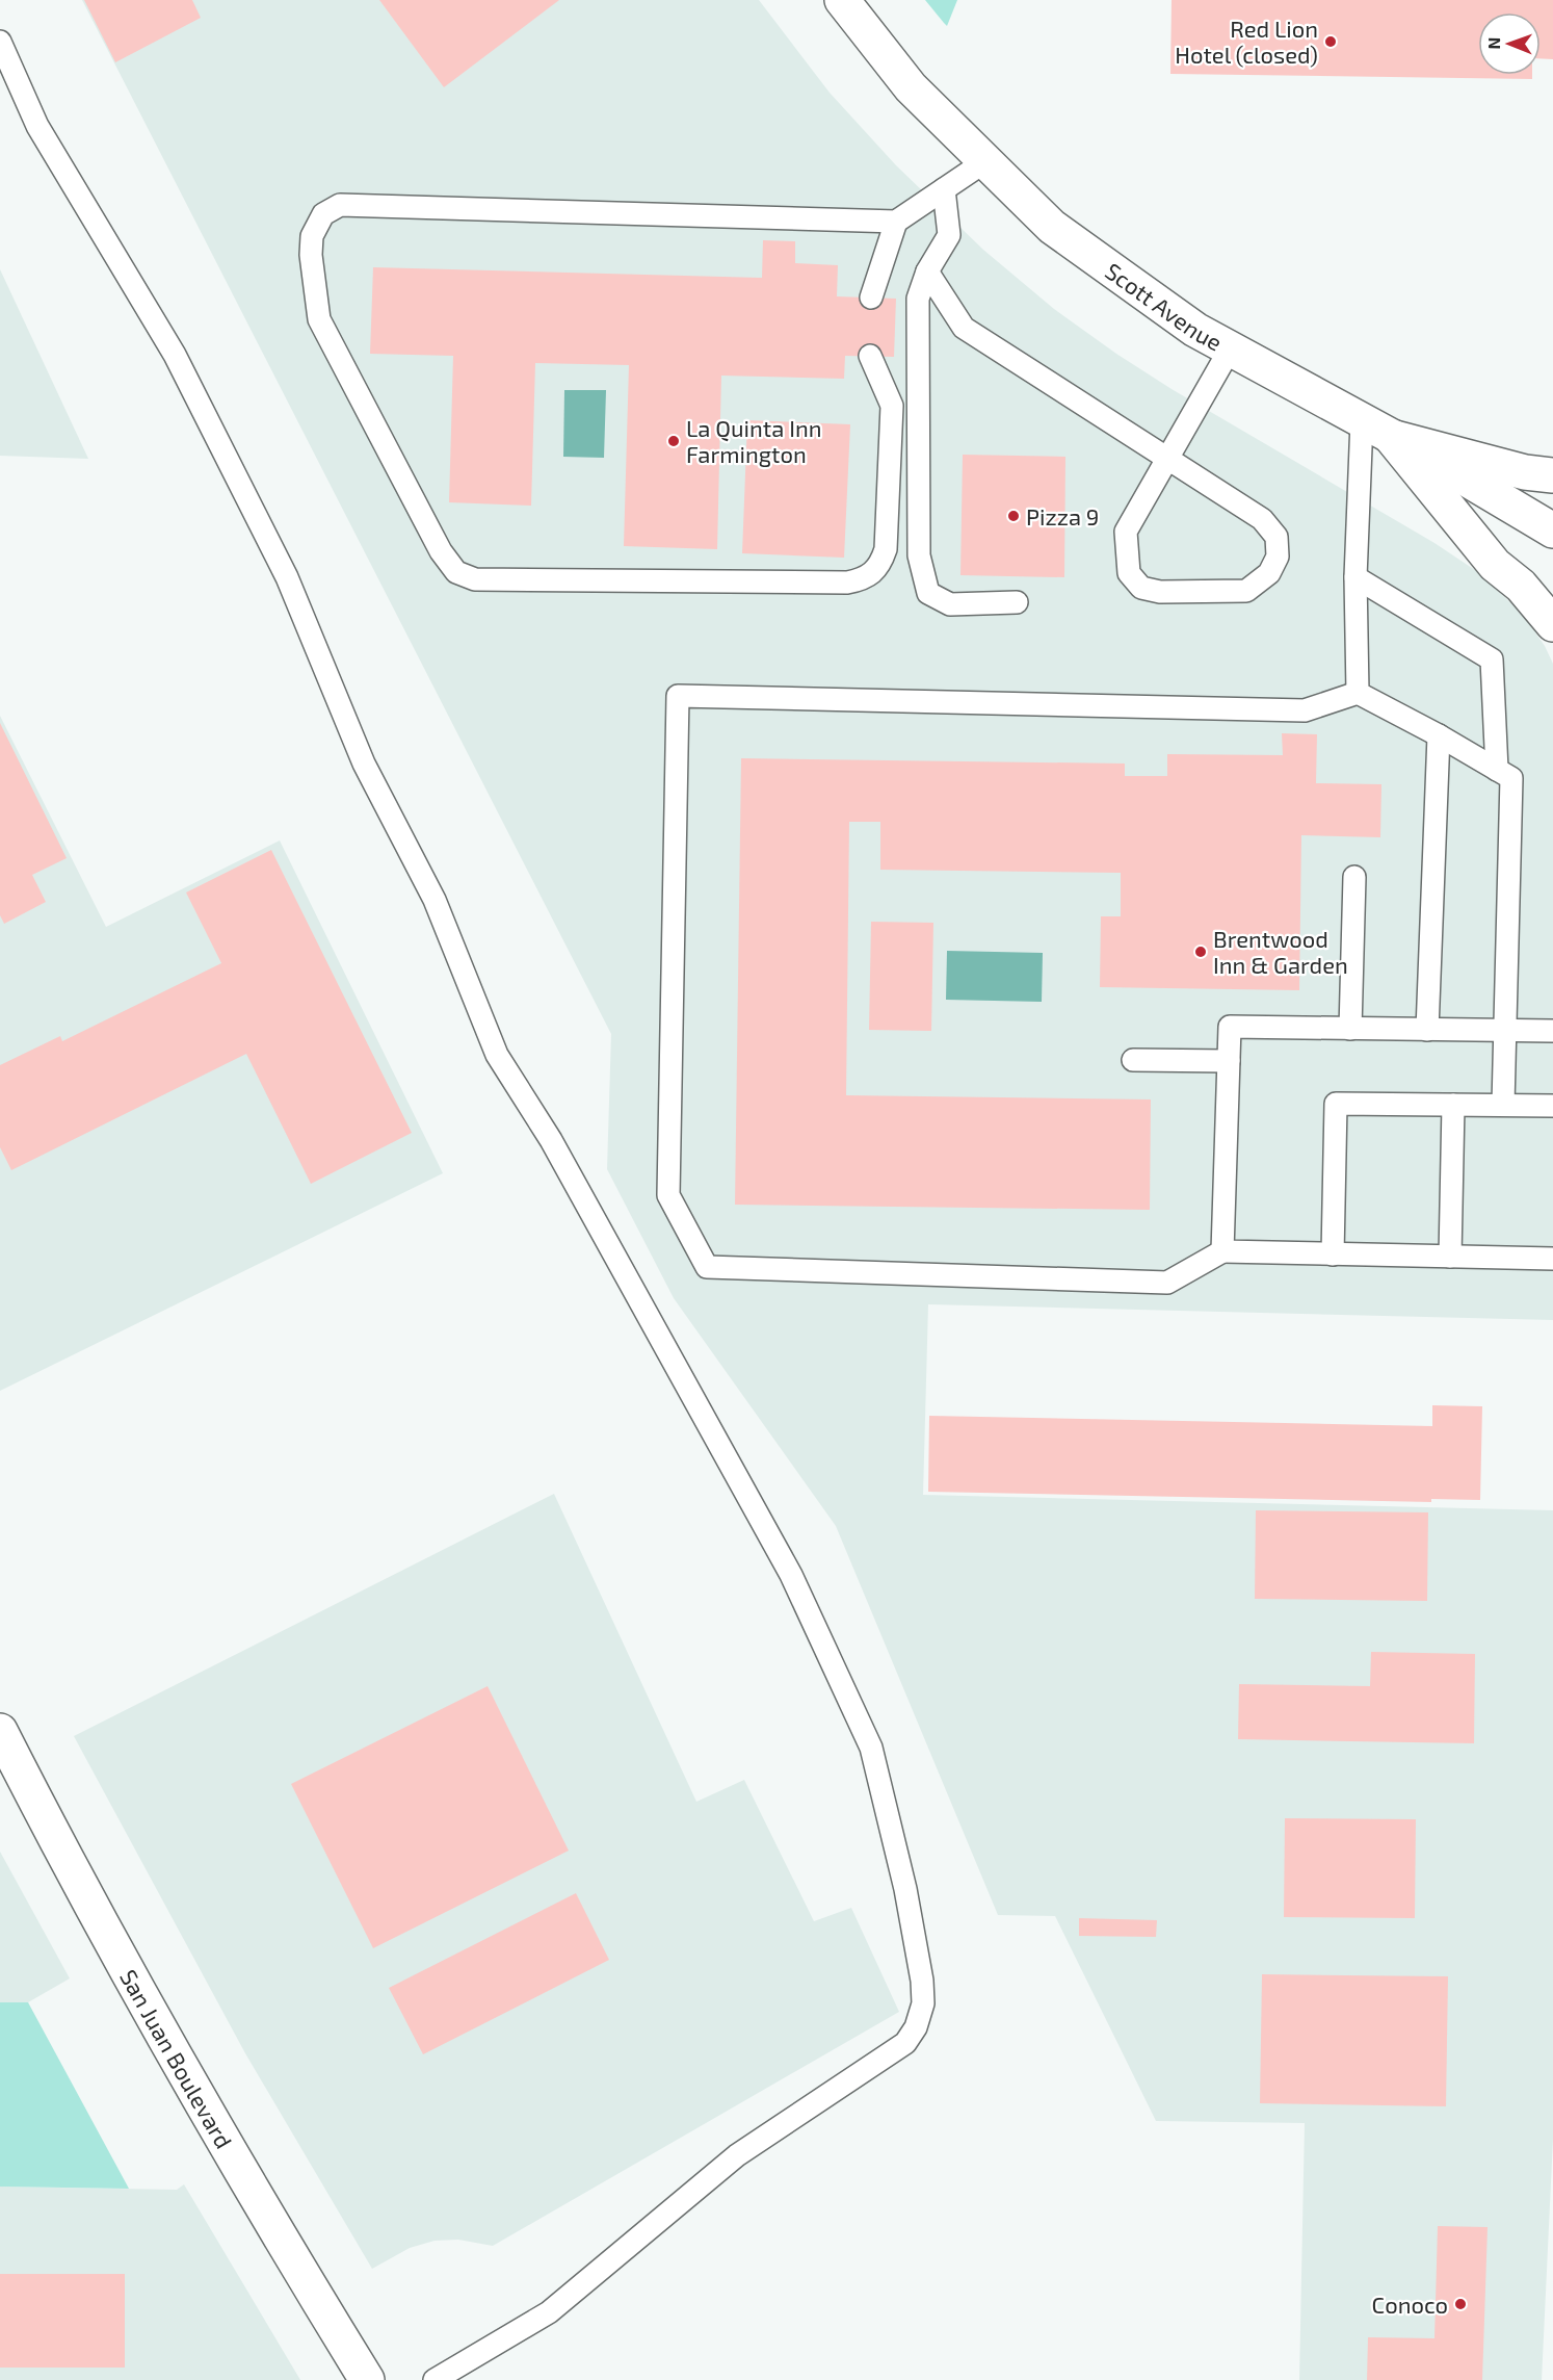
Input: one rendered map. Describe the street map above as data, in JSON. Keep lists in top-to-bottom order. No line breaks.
{"streets":{"main road":["Scott Avenue","San Juan Boulevard"]},"places":["Red Lion Hotel (closed)","La Quinta Inn Farmington","Pizza 9","Brentwood Inn & Garden","Conoco"],"north":"left"}
